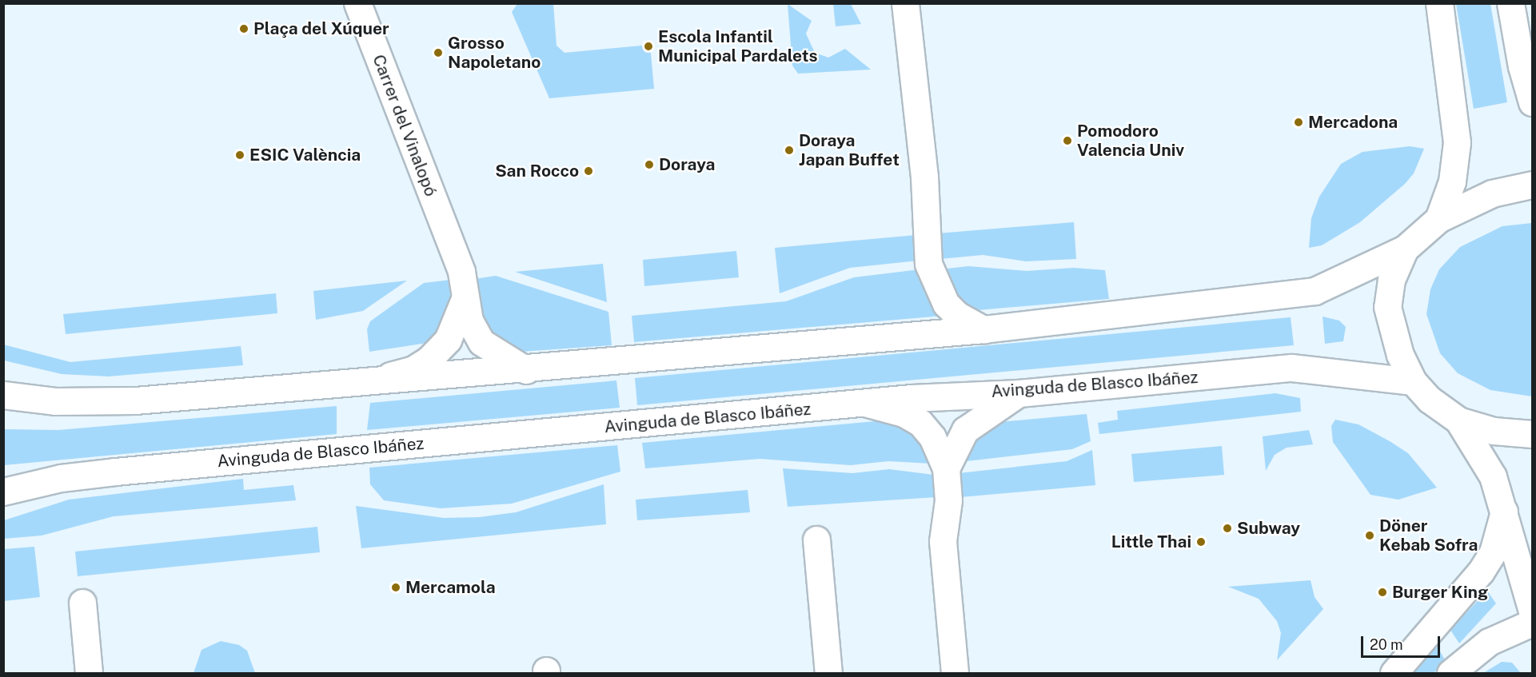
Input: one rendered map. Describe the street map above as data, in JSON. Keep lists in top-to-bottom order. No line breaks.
{"streets":{"main road":["Carrer del Vinalopó","Avinguda de Blasco Ibáñez"]},"places":["Plaça del Xúquer","Escola Infantil Municipal Pardalets","Grosso Napoletano","Mercadona","Pomodoro Valencia Univ","Doraya Japan Buffet","ESIC València","Doraya","San Rocco","Subway","Döner Kebab Sofra","Little Thai","Mercamola","Burger King"],"scale_bar":"20 m"}
